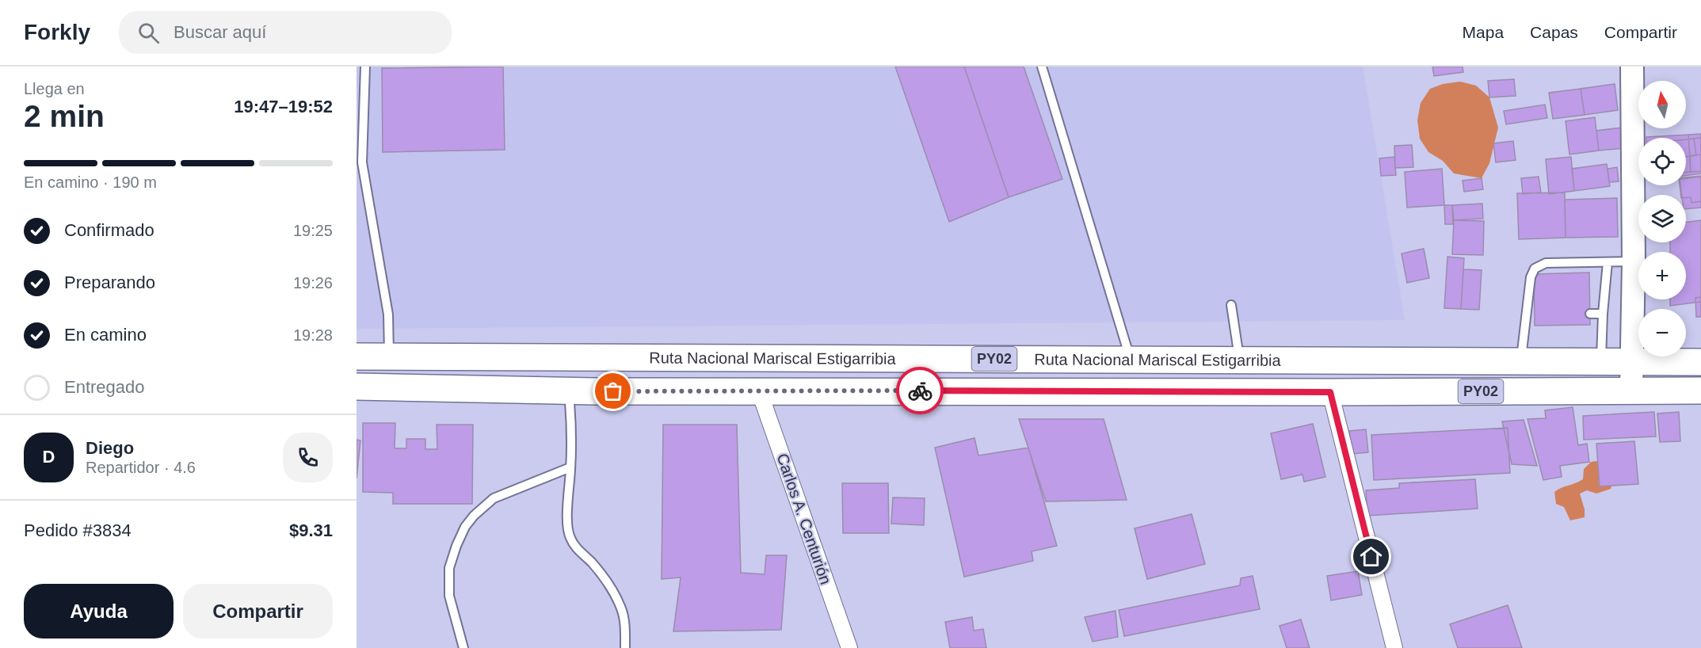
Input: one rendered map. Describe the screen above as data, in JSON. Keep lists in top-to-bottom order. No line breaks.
{"streets":{"highway":["Ruta Nacional Mariscal Estigarribia","PY02"],"street":["Carlos A. Centurión"]},"crossings":[["Ruta Nacional Mariscal Estigarribia","Carlos A. Centurión"]],"north":"top","page":{"header":"Forkly","search":"Buscar aquí","nav":["Mapa","Capas","Compartir"],"heading":["2 min","Llega en","19:47–19:52"],"panel":["Diego","Repartidor · 4.6","Pedido #3834","$9.31"],"map_buttons":["+","−"],"bar":"En camino · 190 m","list":[["Confirmado","19:25"],["Preparando","19:26"],["En camino","19:28"],"Entregado"],"round":"D","buttons":["Ayuda","Compartir"]}}
